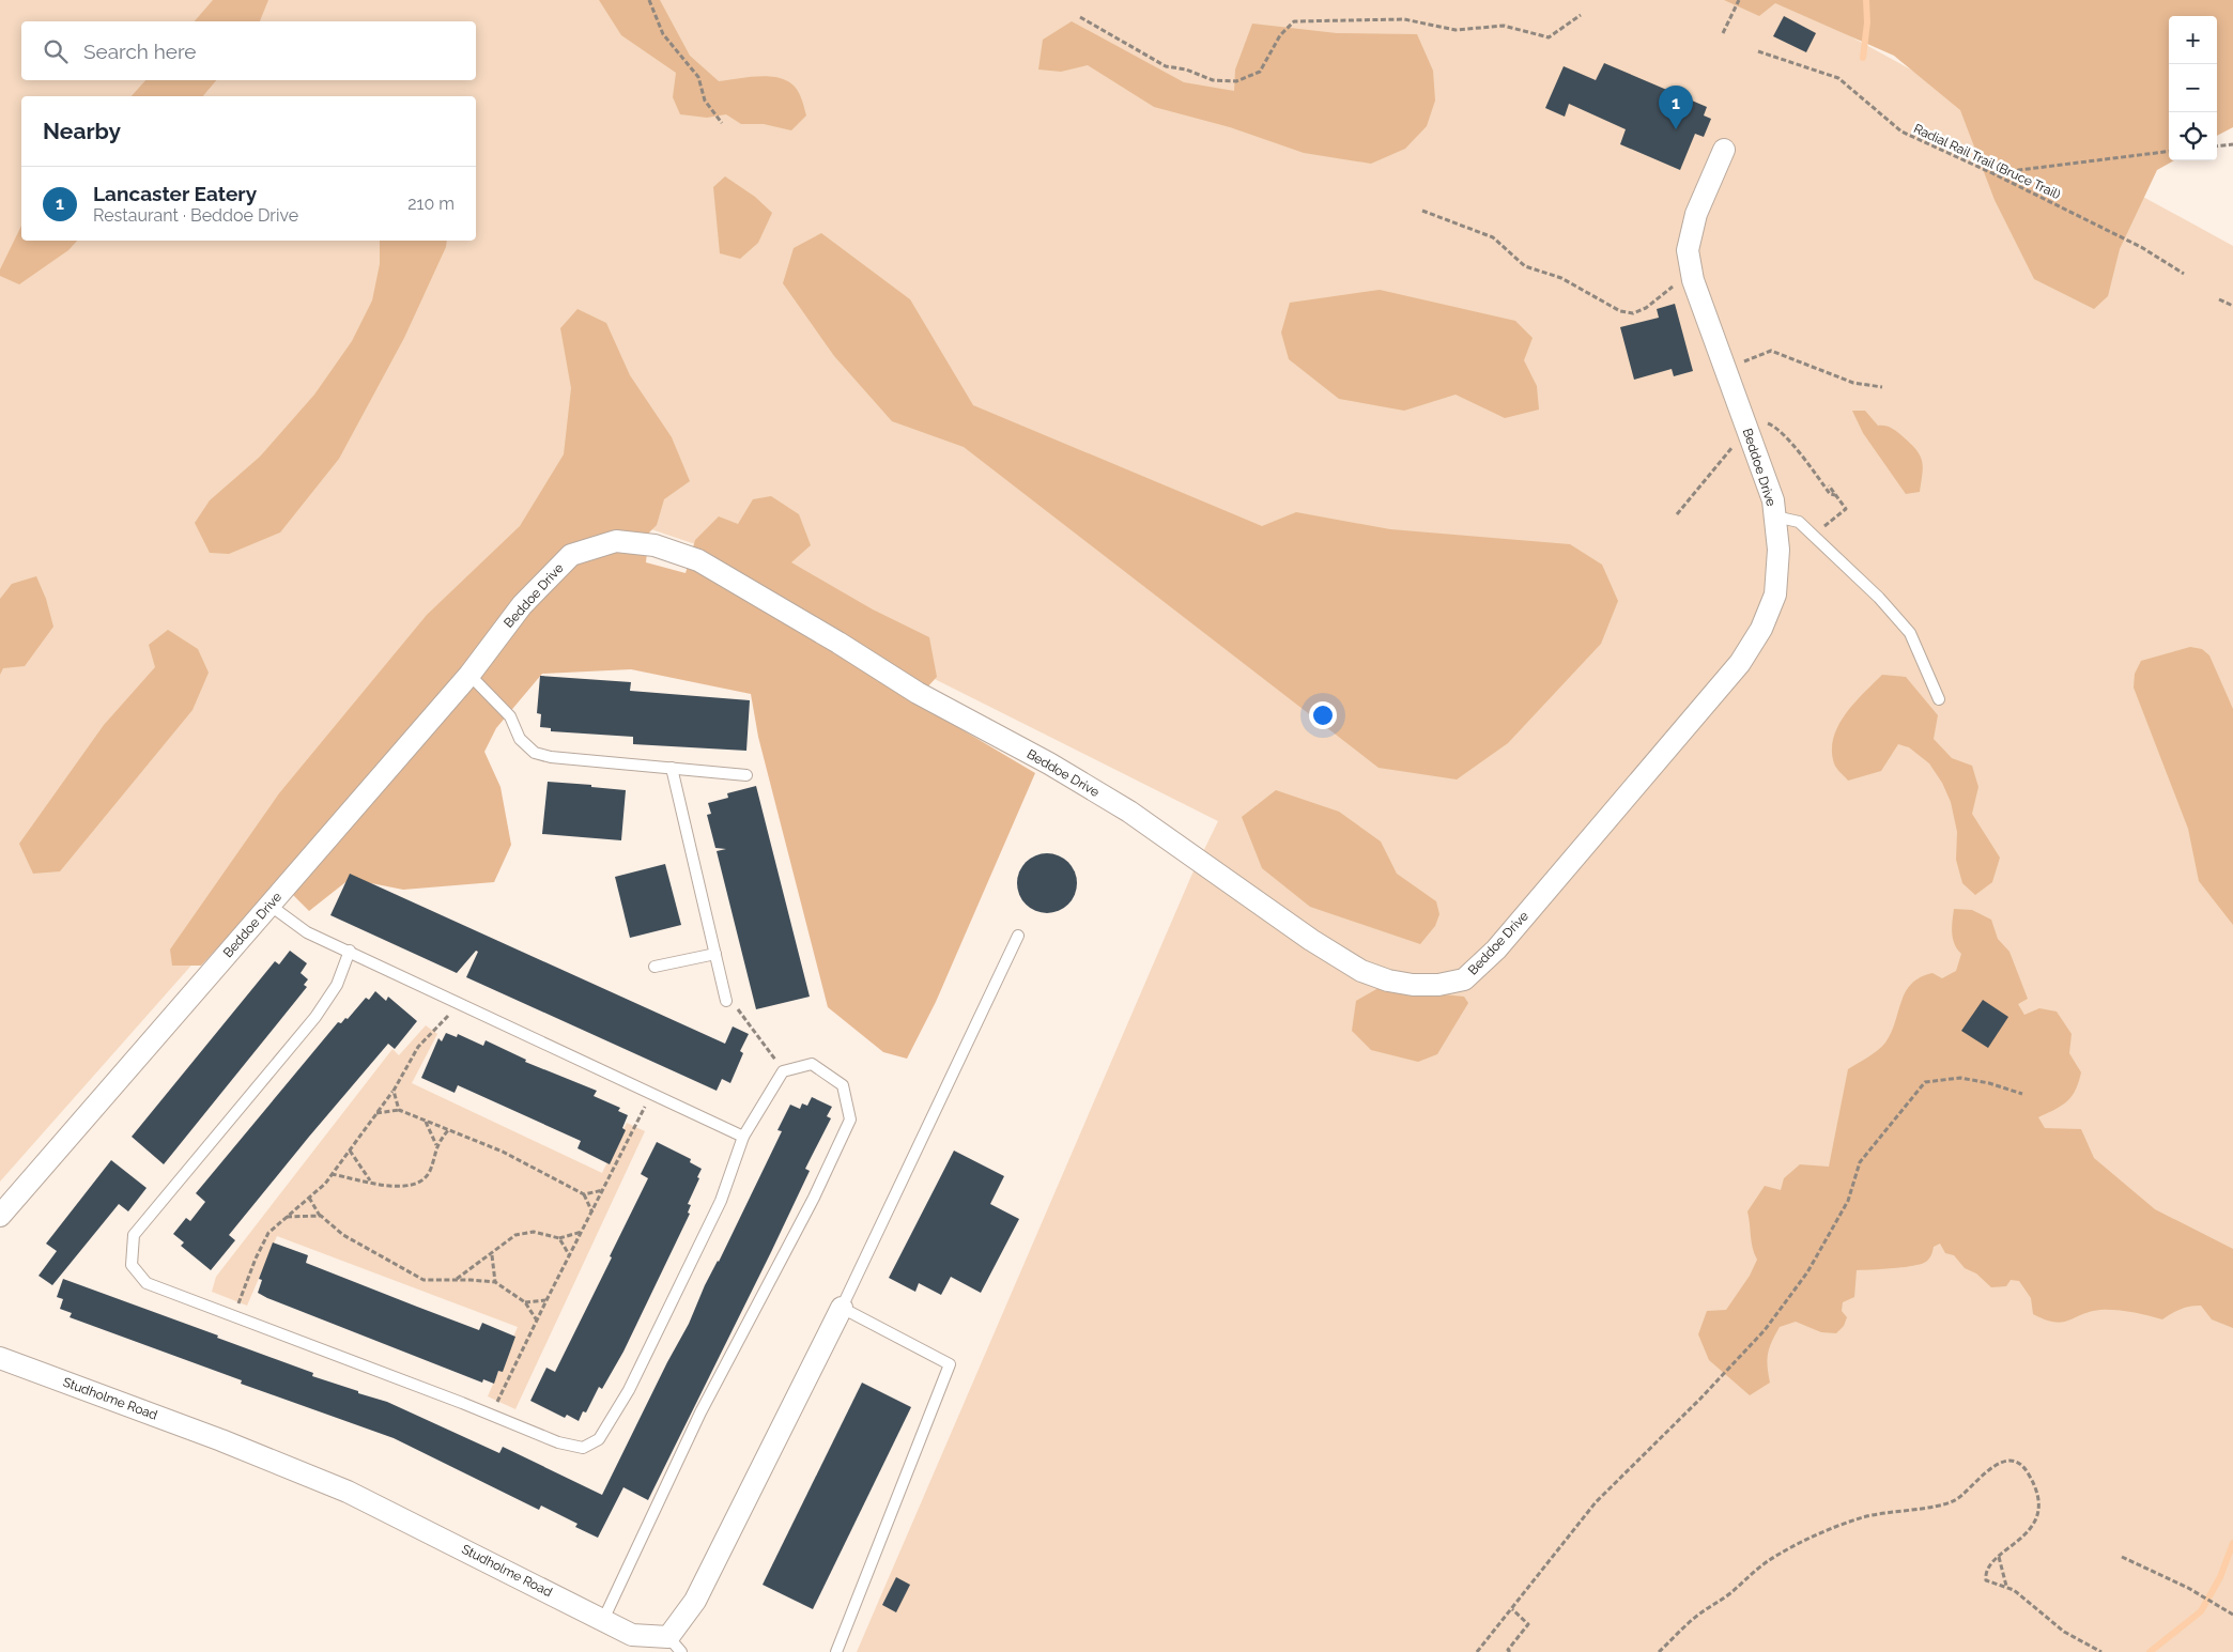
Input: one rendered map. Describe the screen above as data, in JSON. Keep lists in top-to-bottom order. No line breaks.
{"streets":{"street":["Beddoe Drive","Studholme Road"],"path":["Radial Rail Trail (Bruce Trail)"]},"page":{"map_buttons":["+","−"],"search":"Search here","pins":"1","heading":"Nearby","list":[{"mark":"1","name":"Lancaster Eatery","note":"Restaurant · Beddoe Drive","value":"210 m"}]}}
